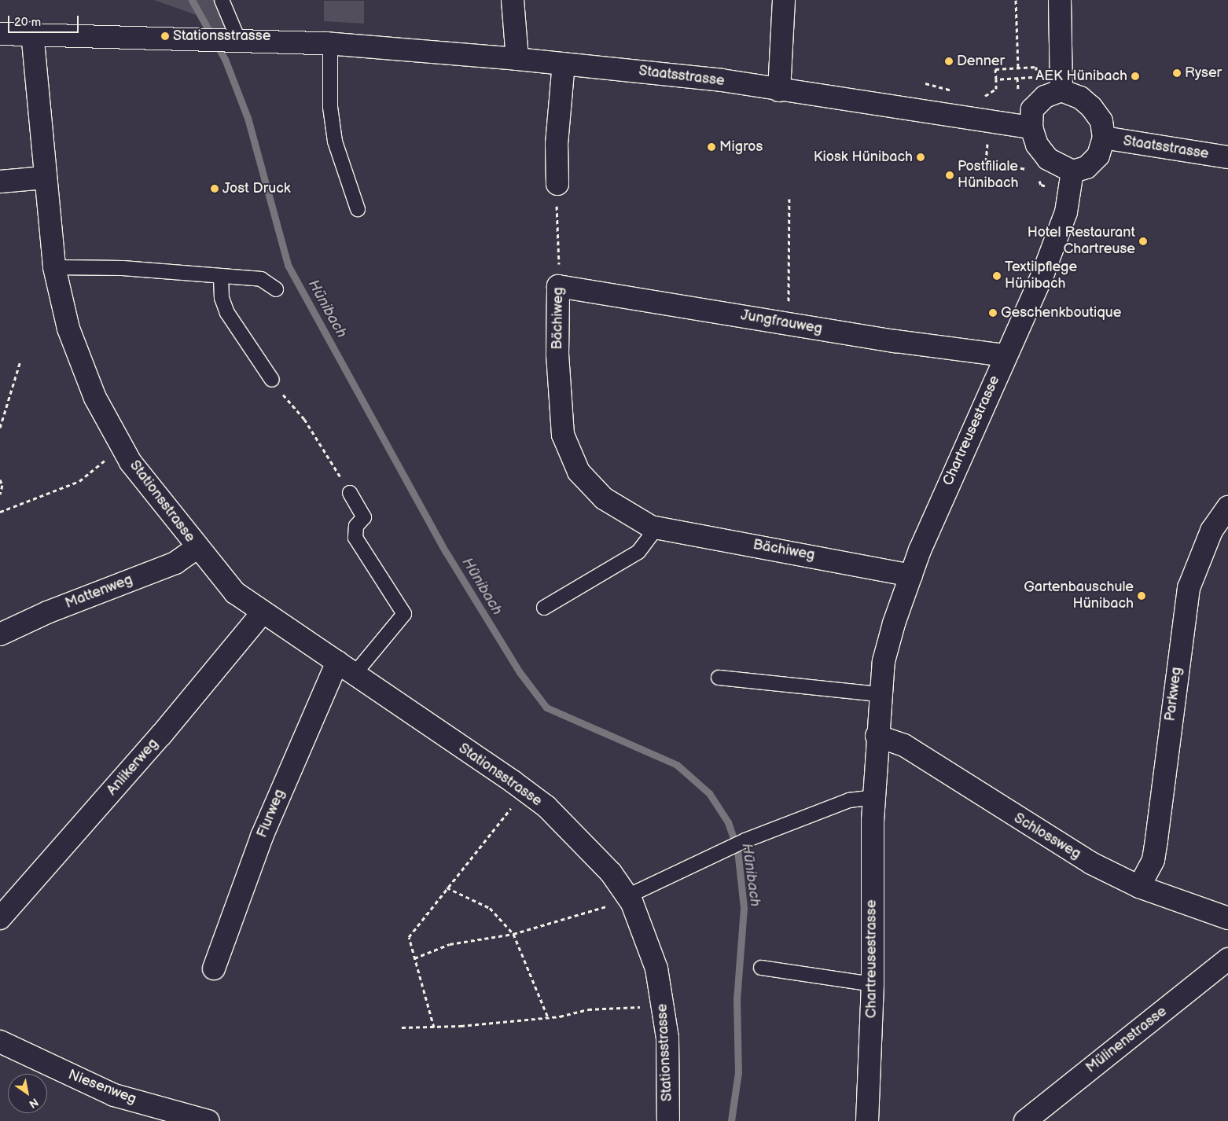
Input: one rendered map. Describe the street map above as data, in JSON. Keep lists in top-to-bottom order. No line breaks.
{"streets":{"street":["Staatsstrasse","Bächiweg","Jungfrauweg","Chartreusestrasse","Stationsstrasse","Mattenweg","Parkweg","Anlikerweg","Flurweg","Schlossweg","Mülinenstrasse","Niesenweg"]},"crossings":[["Staatsstrasse","Chartreusestrasse"],["Staatsstrasse","Stationsstrasse"],["Bächiweg","Jungfrauweg"],["Bächiweg","Chartreusestrasse"],["Jungfrauweg","Chartreusestrasse"],["Chartreusestrasse","Schlossweg"],["Stationsstrasse","Mattenweg"],["Stationsstrasse","Anlikerweg"],["Stationsstrasse","Flurweg"],["Parkweg","Schlossweg"]],"water":["Hünibach"],"places":["Stationsstrasse","Denner","Ryser","AEK Hünibach","Migros","Kiosk Hünibach","Postfiliale Hünibach","Jost Druck","Hotel Restaurant Chartreuse","Textilpflege Hünibach","Geschenkboutique","Gartenbauschule Hünibach"],"scale_bar":"20 m","north":"bottom right"}
